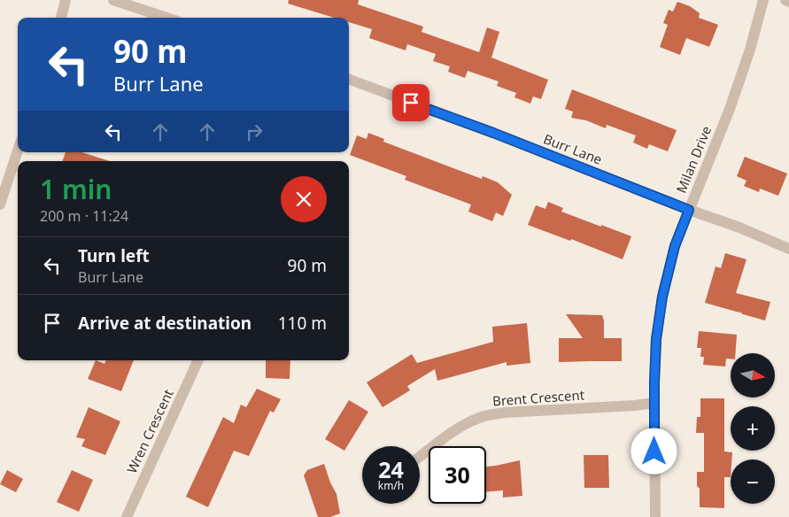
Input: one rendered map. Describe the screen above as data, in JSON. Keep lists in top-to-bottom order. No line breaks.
{"streets":{"street":["Burr Lane","Milan Drive","Brent Crescent","Wren Crescent"]},"crossings":[["Burr Lane","Milan Drive"],["Milan Drive","Brent Crescent"]],"north":"right","page":{"turn":["90 m","Burr Lane"],"heading":["1 min","200 m · 11:24"],"list":[{"name":"Turn left","note":"Burr Lane","value":"90 m"},{"name":"Arrive at destination","value":"110 m"}],"map_buttons":["+","−"],"speed":"24 km/h","limit":"30"}}
